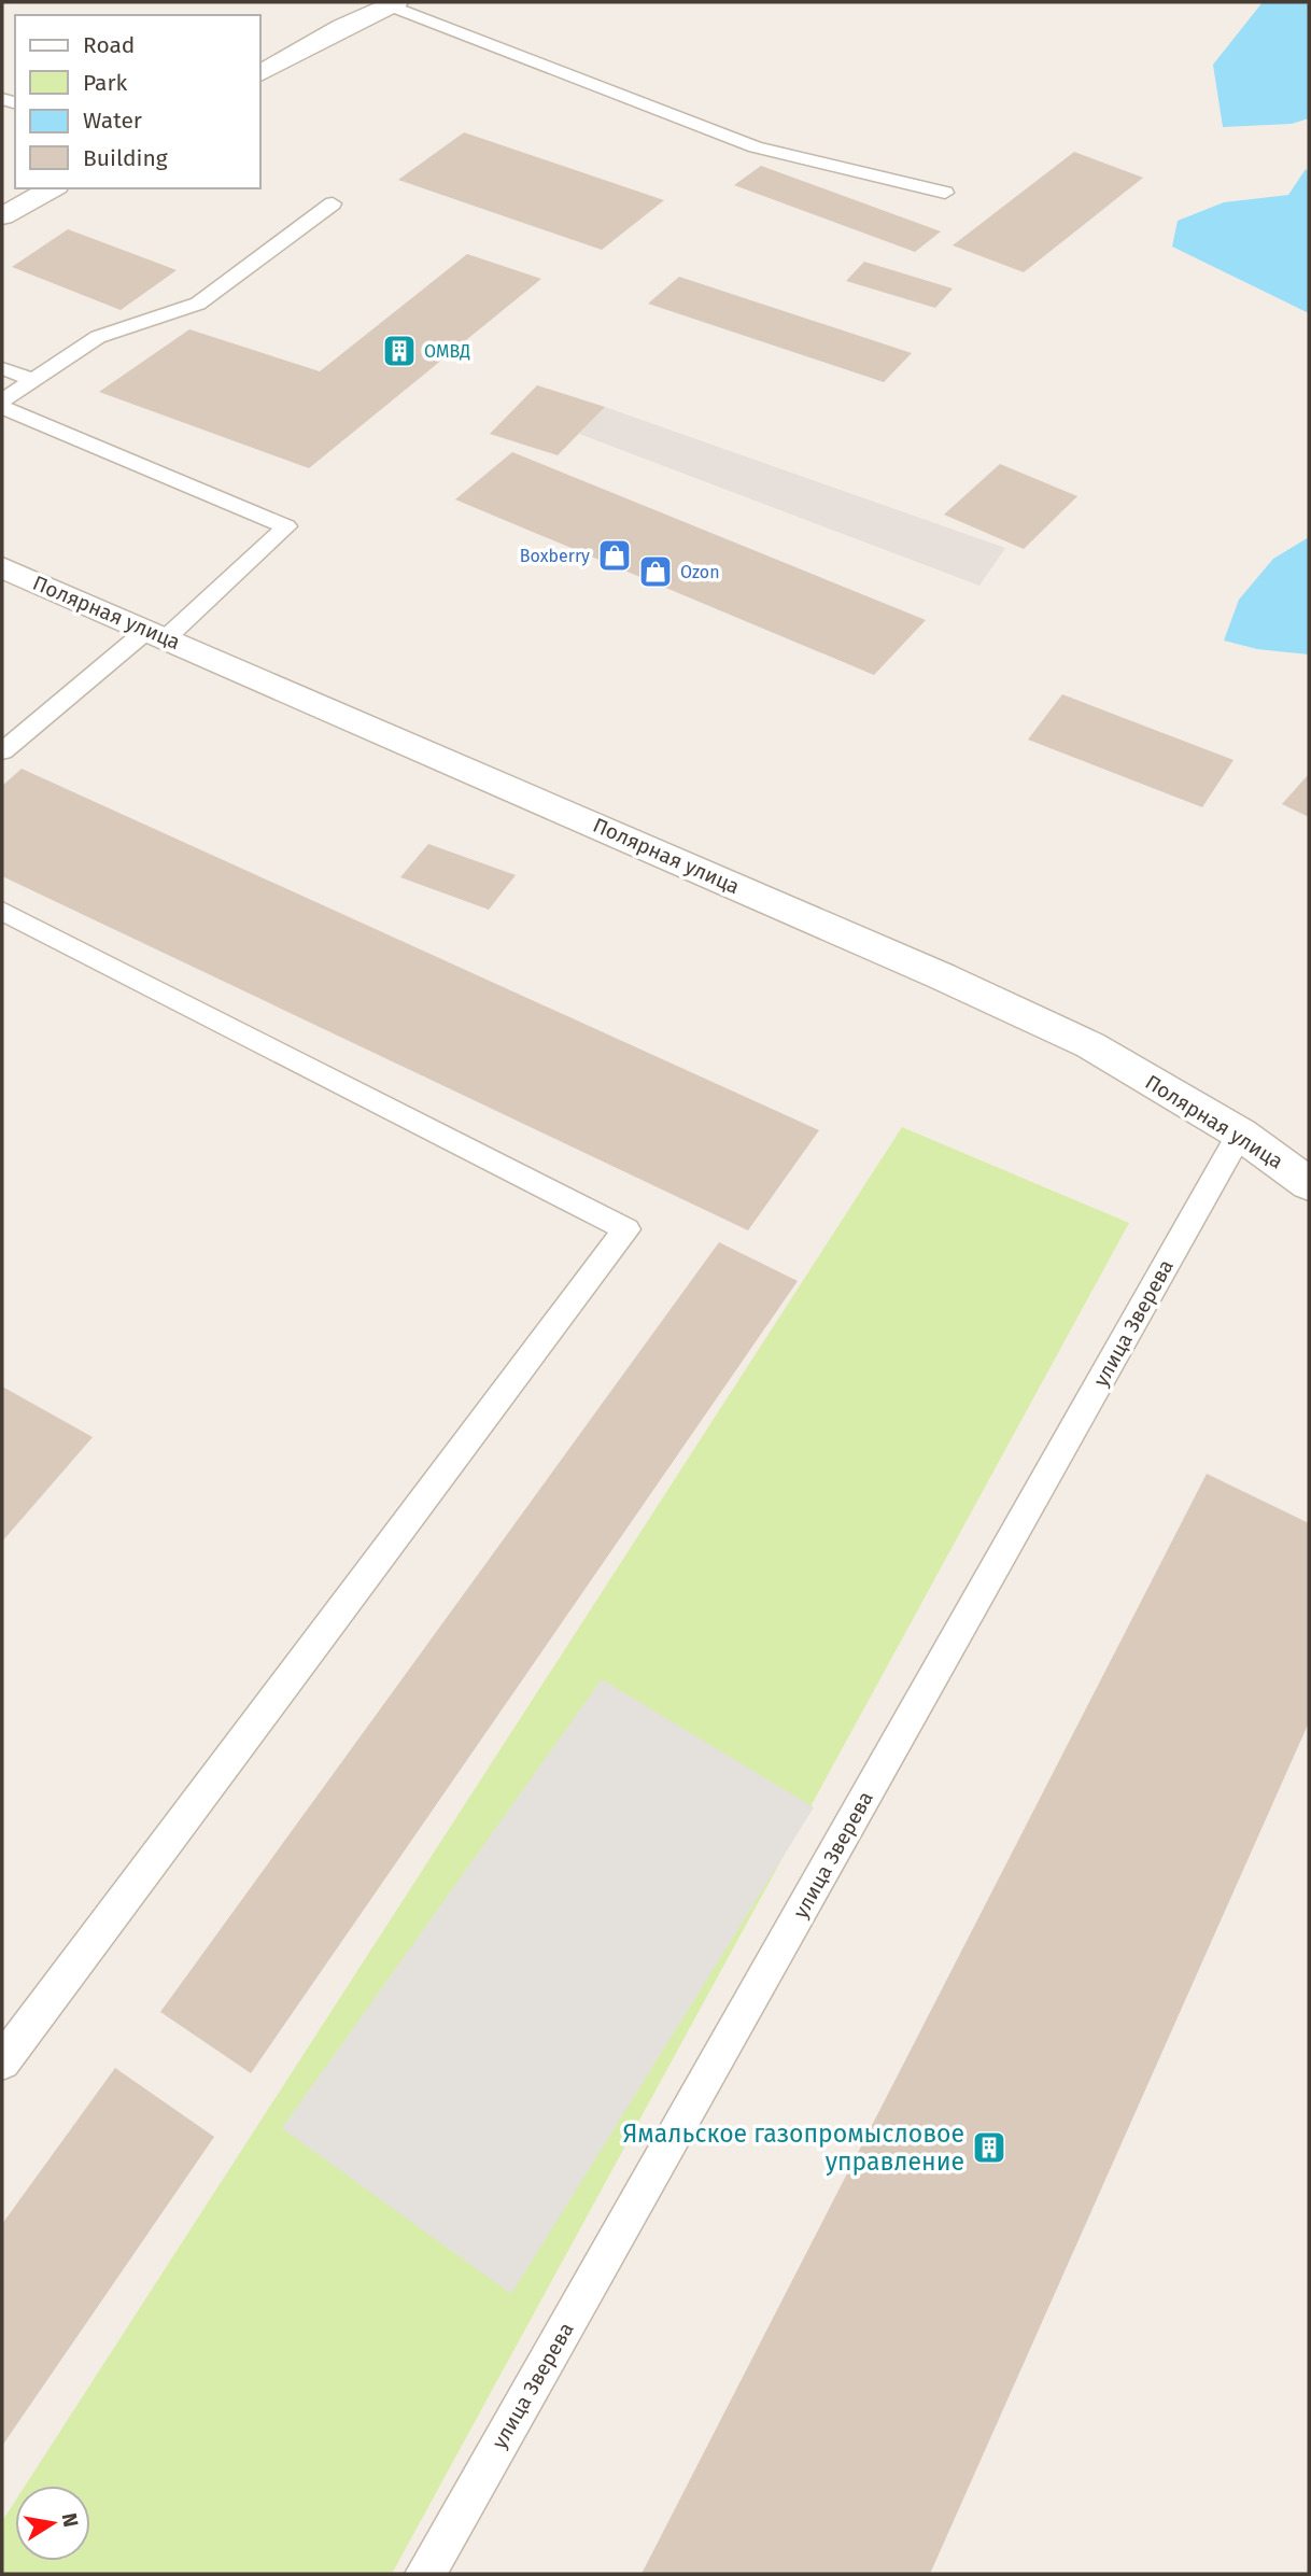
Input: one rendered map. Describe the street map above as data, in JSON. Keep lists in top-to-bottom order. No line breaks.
{"streets":{"street":["Полярная улица"],"lane":["улица Зверева"]},"crossings":[["Полярная улица","улица Зверева"]],"places":{"building":["ОМВД","Ямальское газопромысловое управление"],"shop":["Boxberry","Ozon"]},"legend":["Road","Park","Water","Building"],"north":"right"}
